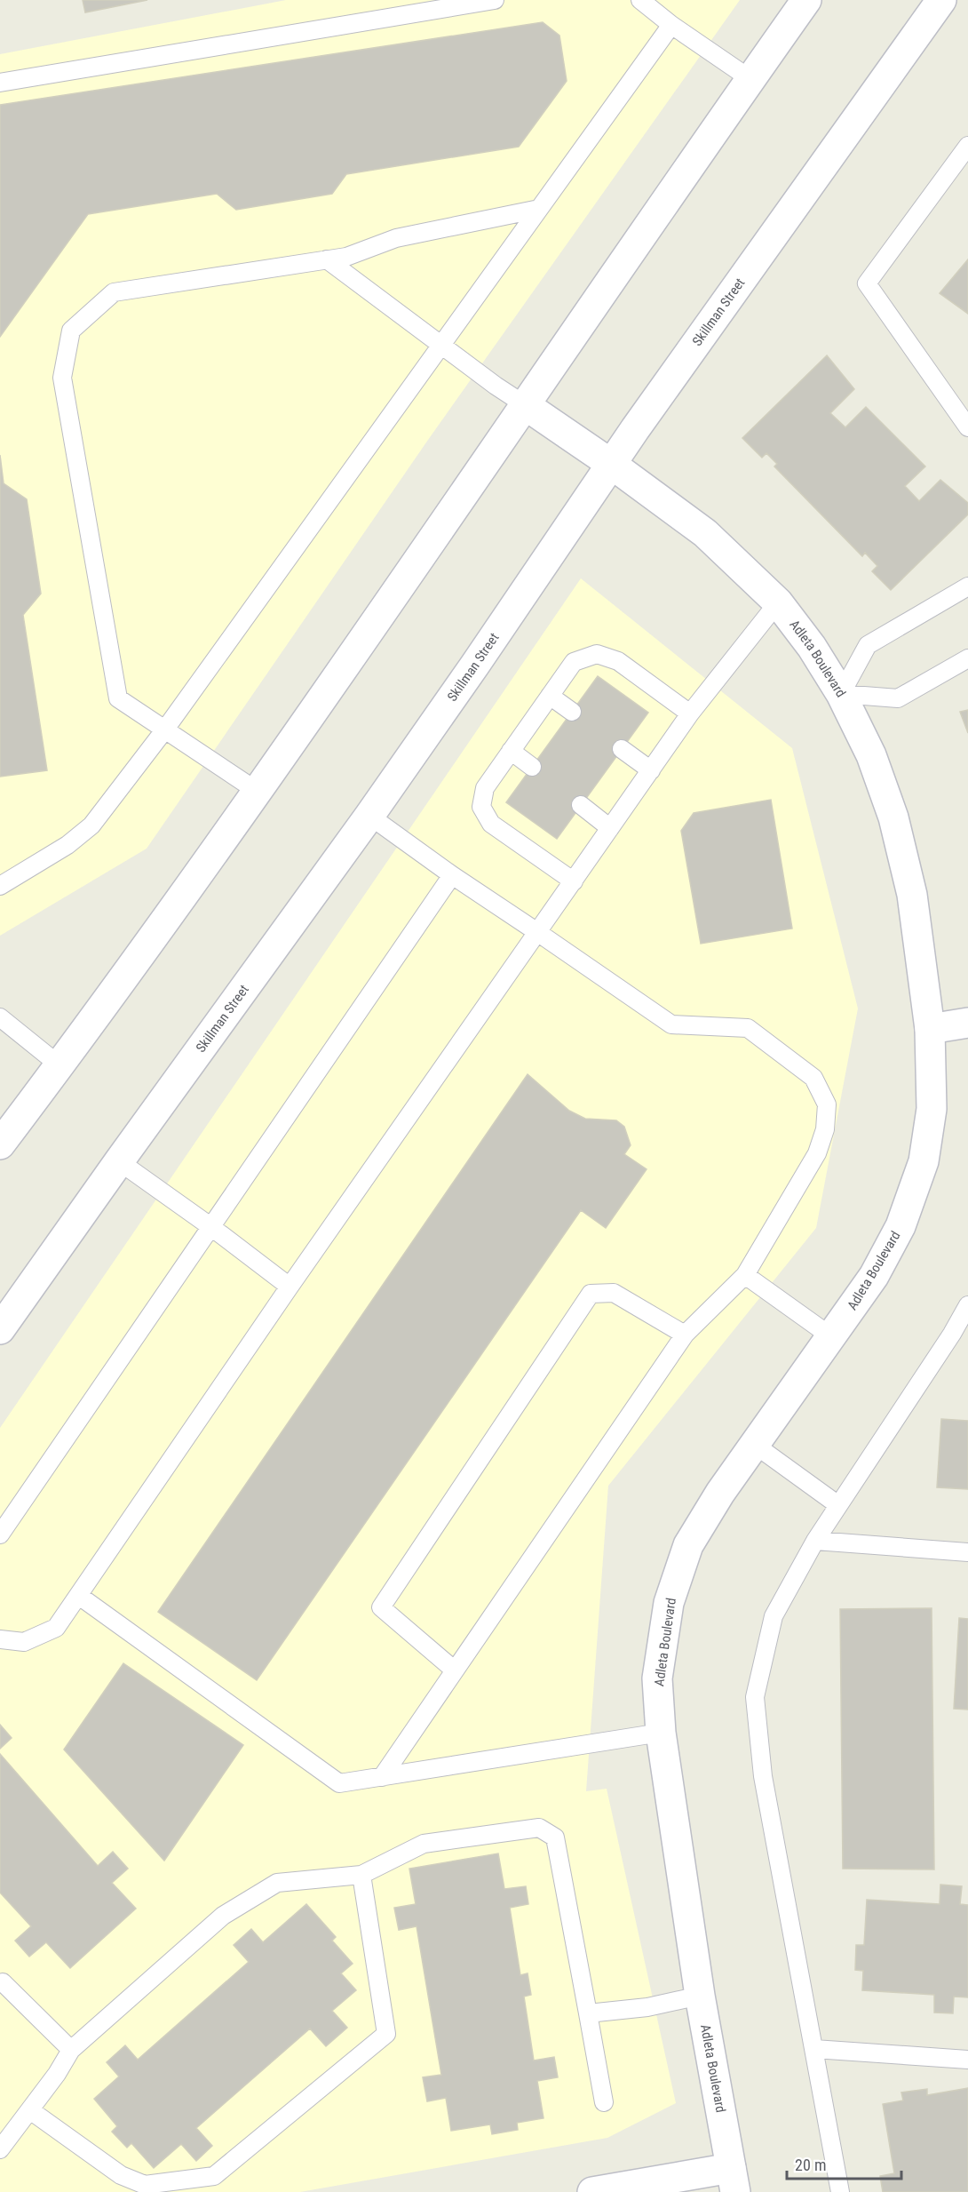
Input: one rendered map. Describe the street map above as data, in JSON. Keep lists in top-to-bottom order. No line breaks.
{"streets":{"main road":["Skillman Street","Adleta Boulevard"]},"crossings":[["Skillman Street","Adleta Boulevard"]],"scale_bar":"20 m"}
